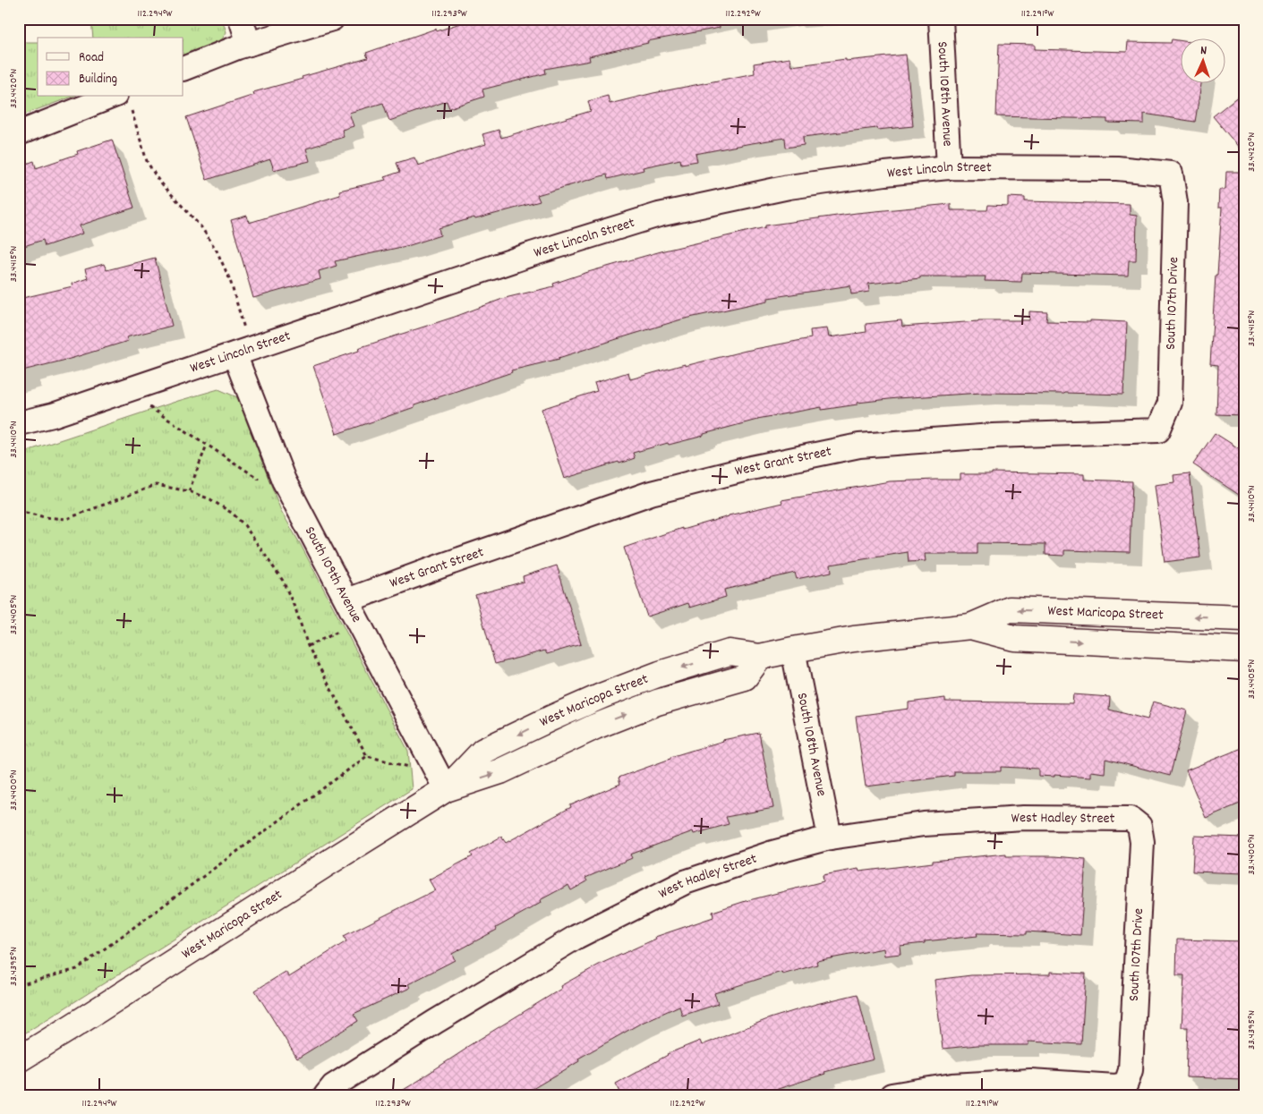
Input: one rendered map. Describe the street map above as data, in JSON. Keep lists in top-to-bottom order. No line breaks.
{"streets":{"street":["South 108th Avenue","West Lincoln Street","South 107th Drive","West Grant Street","South 109th Avenue","West Maricopa Street","West Hadley Street"]},"crossings":[["South 108th Avenue","West Lincoln Street"],["South 108th Avenue","West Maricopa Street"],["South 108th Avenue","West Hadley Street"],["West Lincoln Street","South 107th Drive"],["West Lincoln Street","South 109th Avenue"],["South 107th Drive","West Grant Street"],["South 107th Drive","West Hadley Street"],["West Grant Street","South 109th Avenue"],["South 109th Avenue","West Maricopa Street"]],"legend":["Road","Building"],"north":"top","coordinates":["112.294°W","112.293°W","112.292°W","112.291°W","33.4420°N","33.4415°N","33.4410°N","33.4405°N","33.4400°N","33.4395°N"]}
